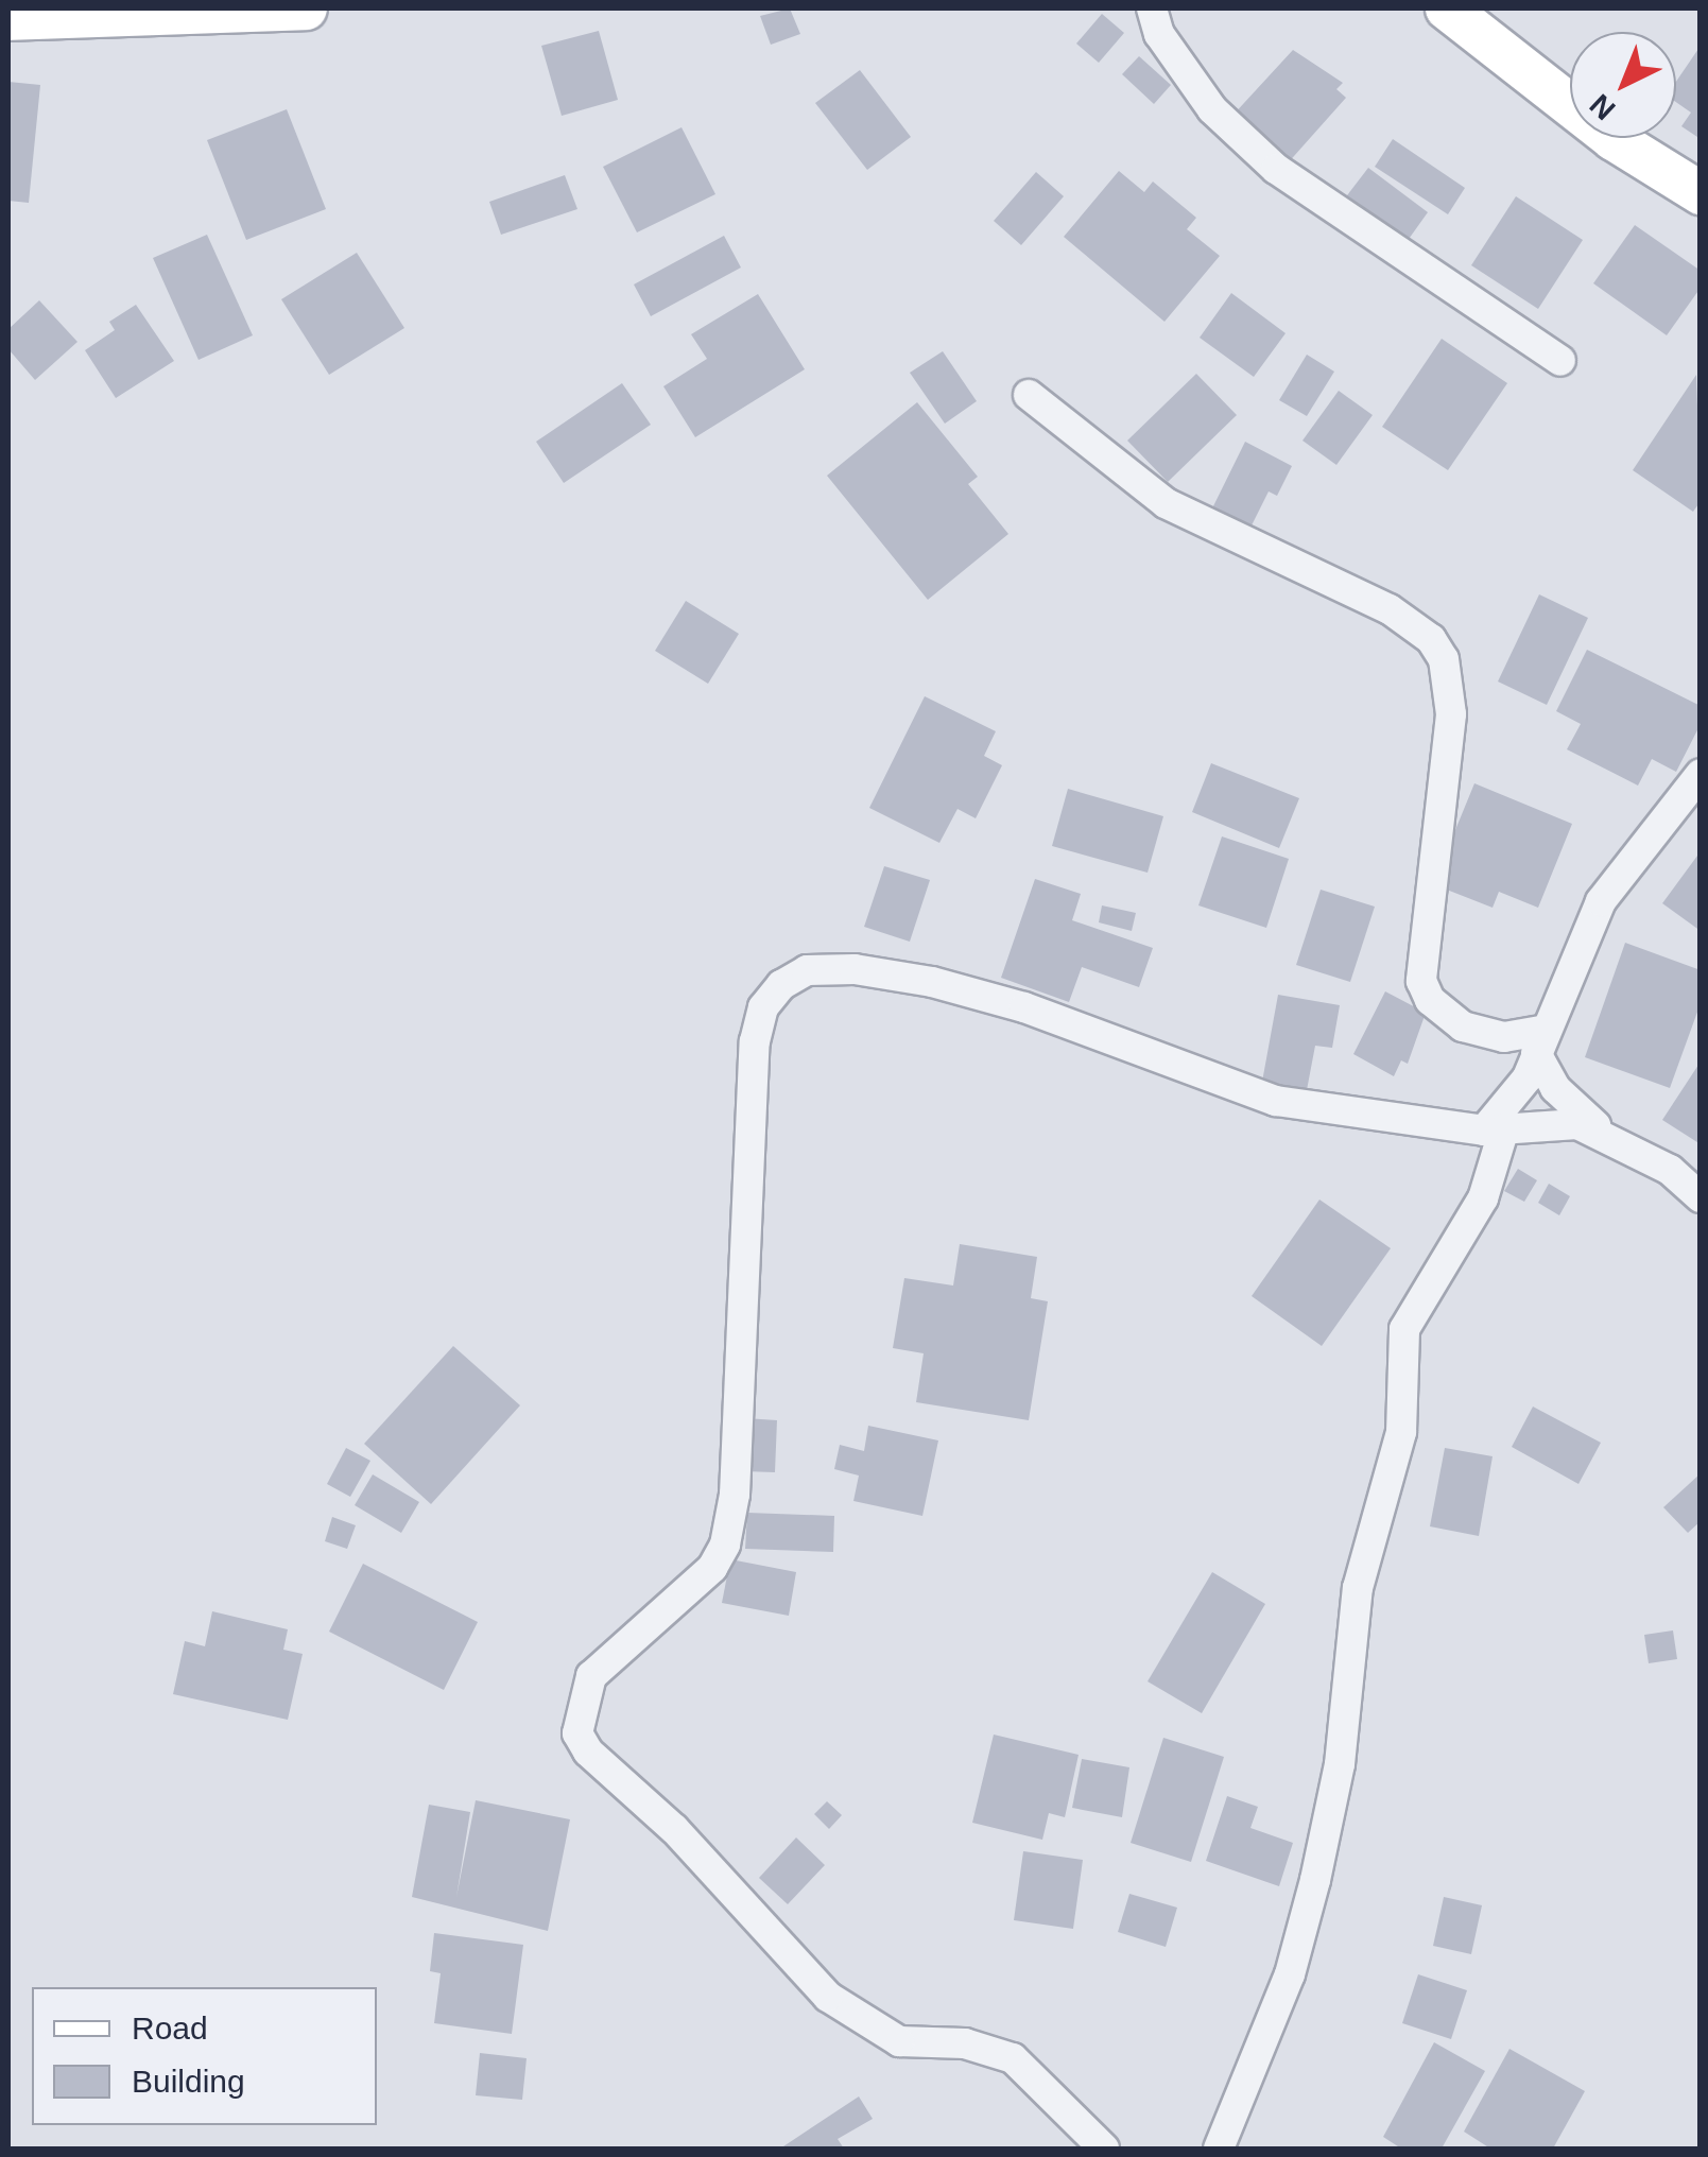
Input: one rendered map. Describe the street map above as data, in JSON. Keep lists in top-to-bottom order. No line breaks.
{"legend":["Road","Building"],"north":"bottom left"}
